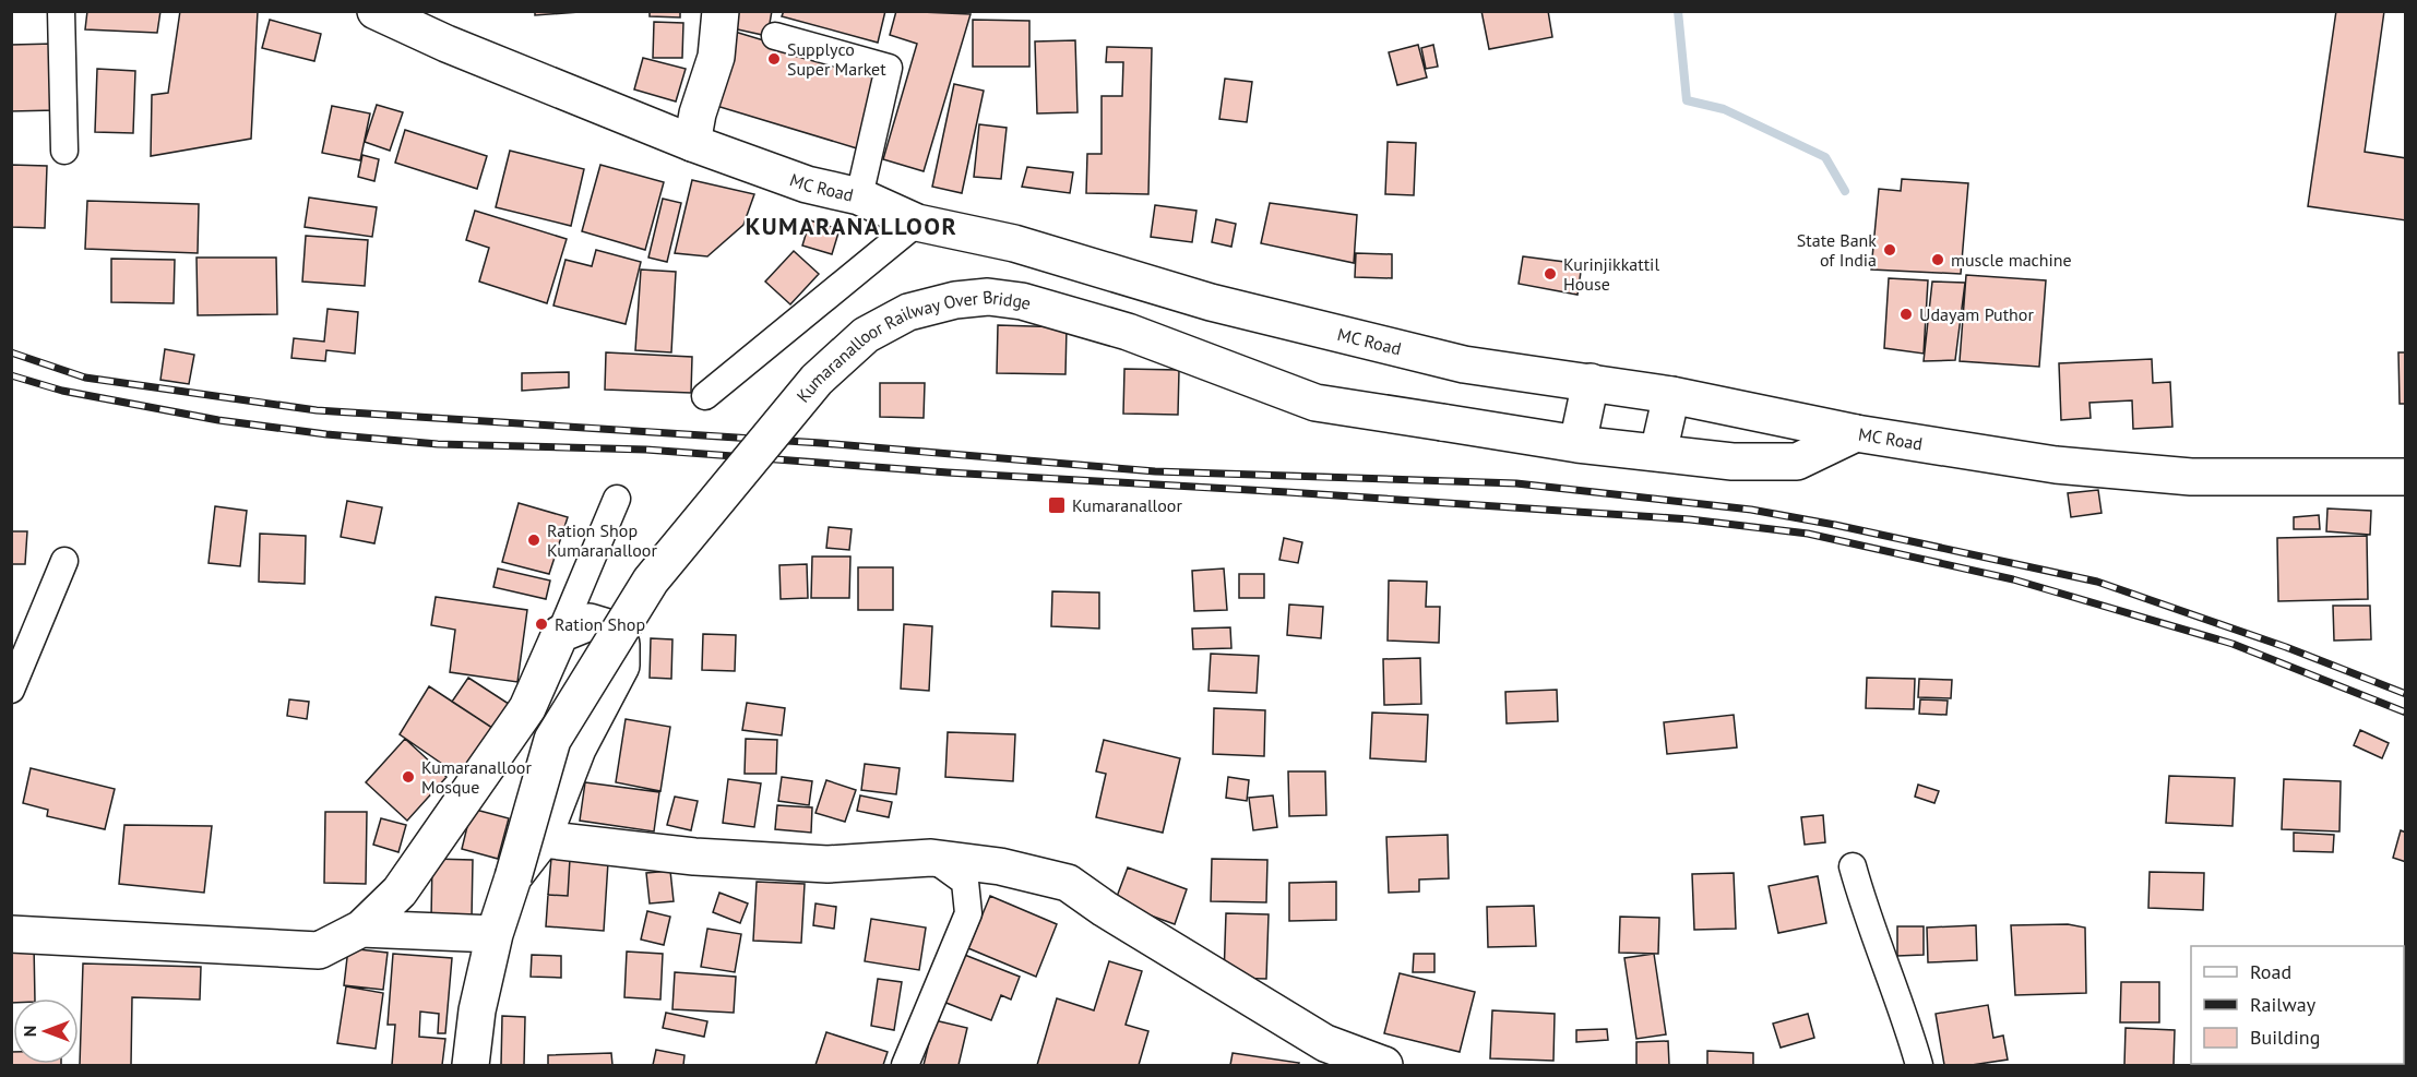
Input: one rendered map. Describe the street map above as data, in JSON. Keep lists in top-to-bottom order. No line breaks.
{"streets":{"main road":["MC Road","Kumaranalloor Railway Over Bridge"]},"crossings":[["MC Road","Kumaranalloor Railway Over Bridge"]],"districts":["KUMARANALLOOR"],"places":{"other":["Supplyco Super Market","State Bank of India","muscle machine","Kurinjikkattil House","Udayam Puthor","Ration Shop Kumaranalloor","Ration Shop","Kumaranalloor Mosque"],"transit":["Kumaranalloor"]},"legend":["Road","Railway","Building"],"north":"left"}
